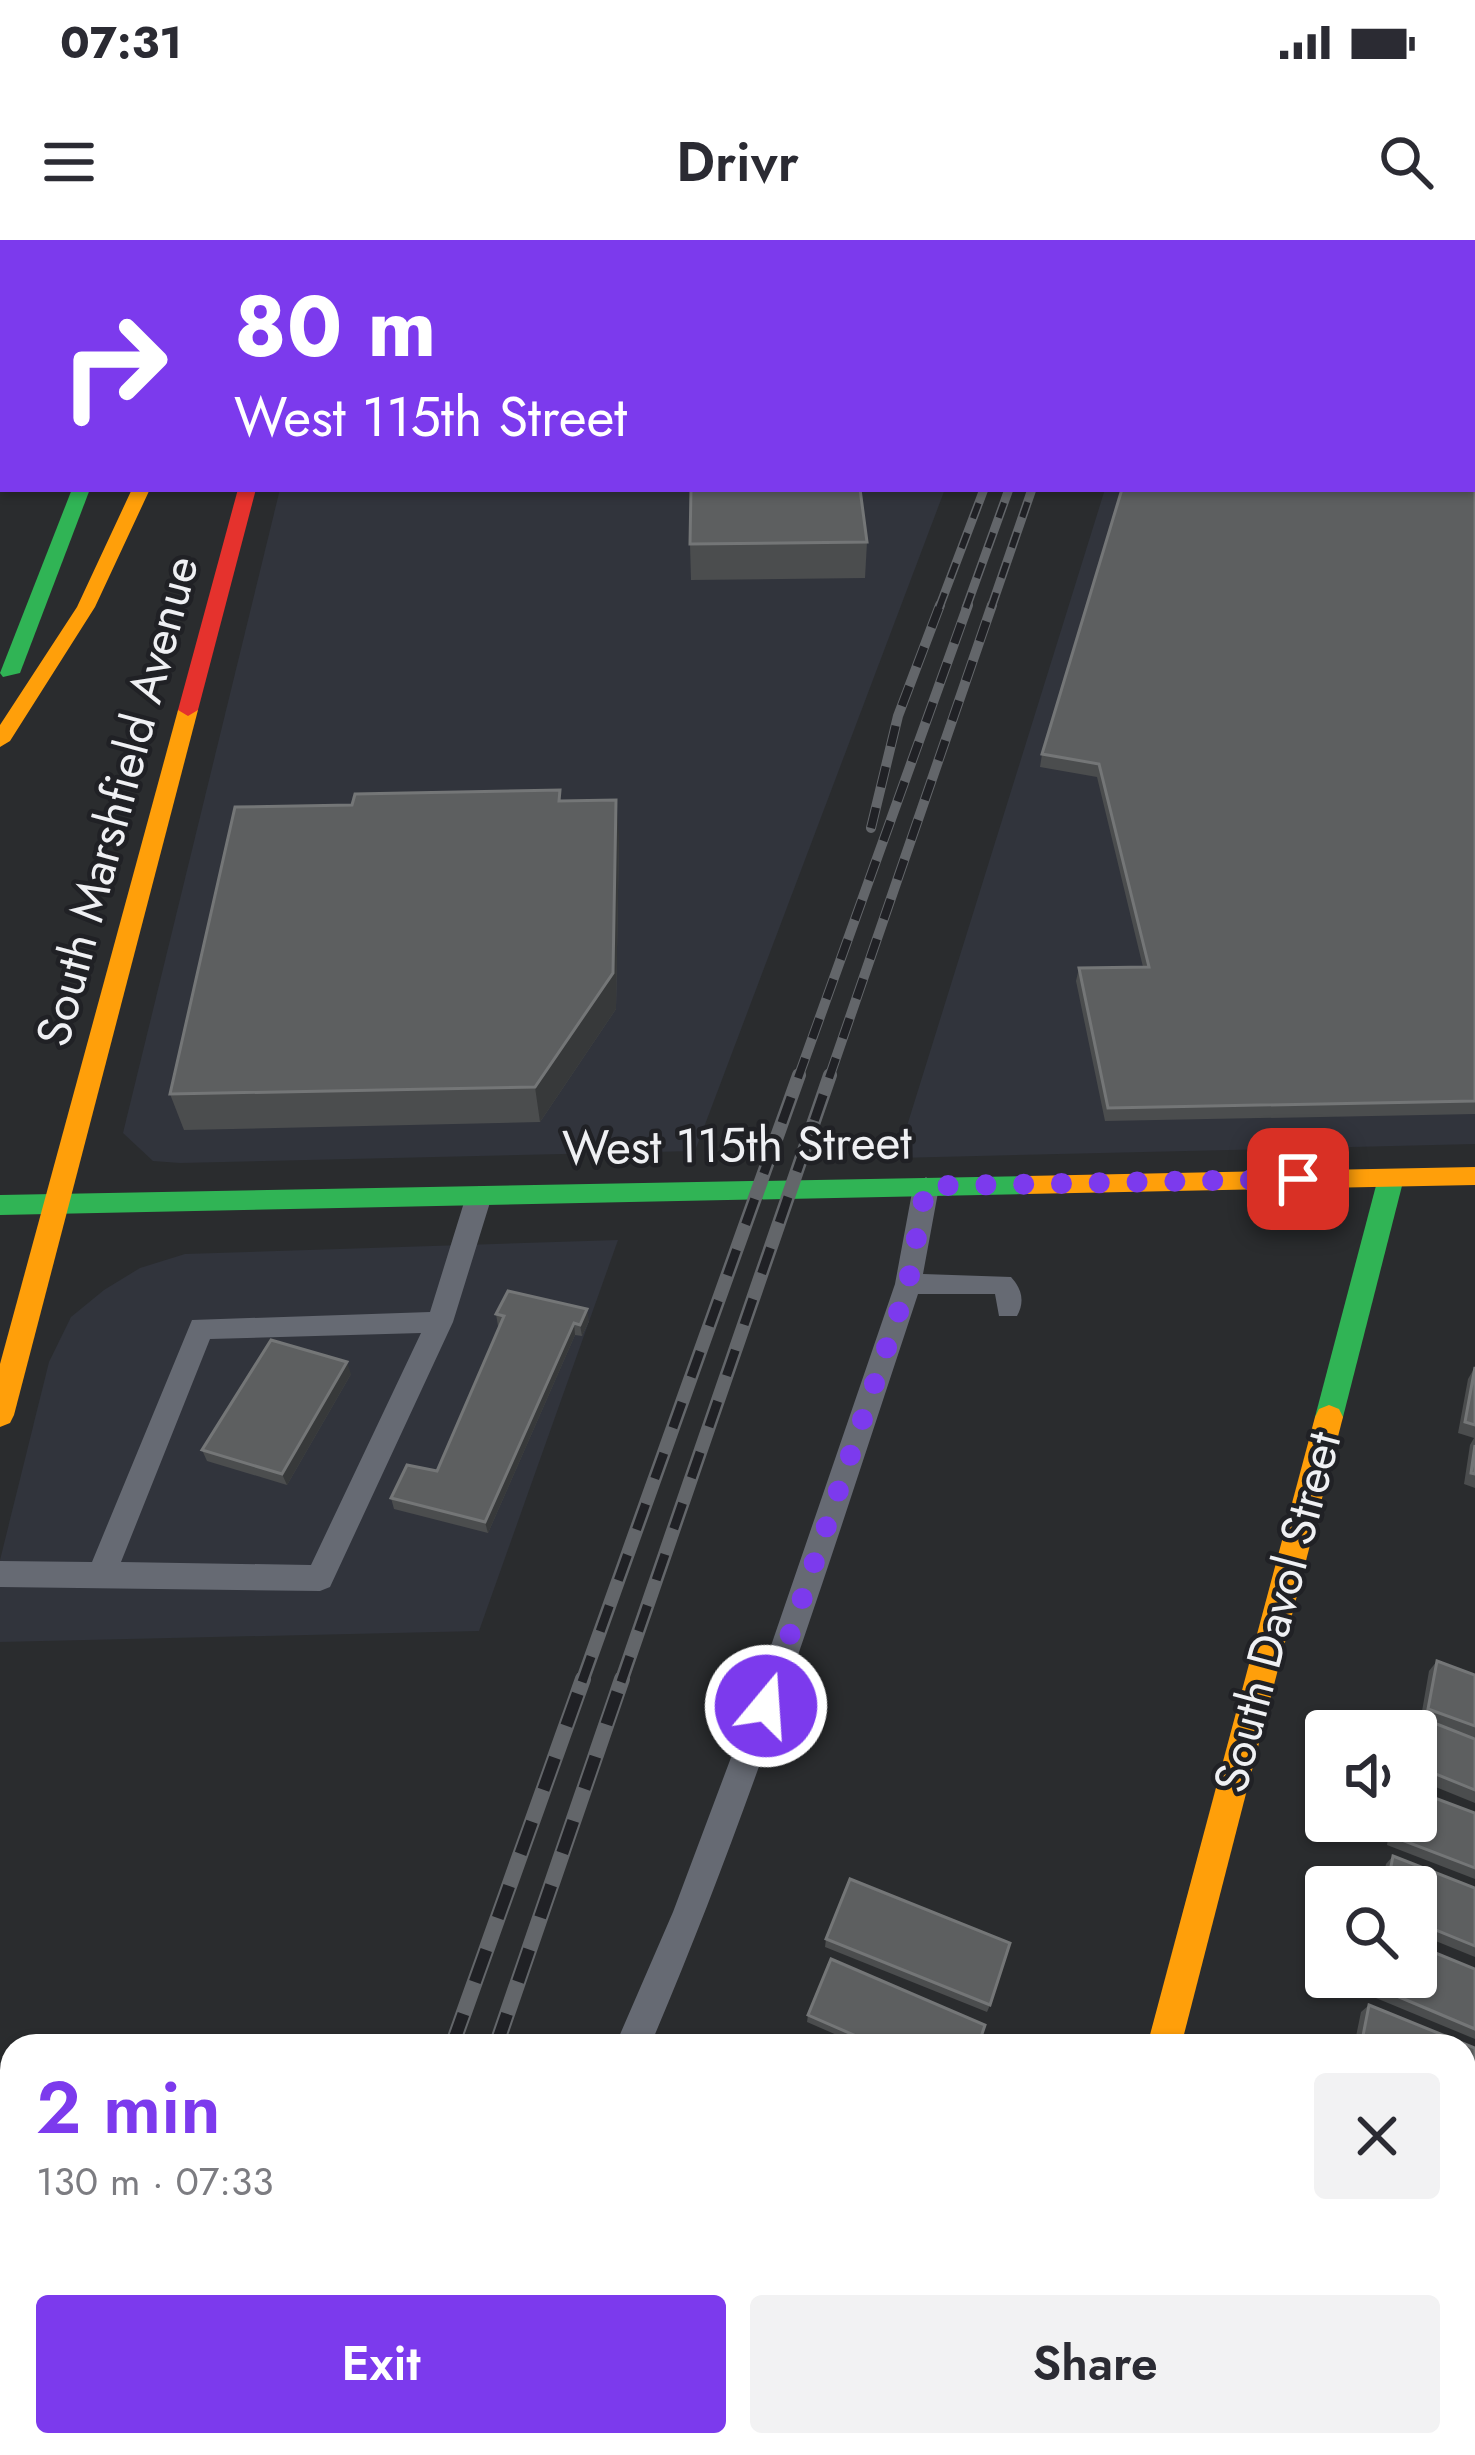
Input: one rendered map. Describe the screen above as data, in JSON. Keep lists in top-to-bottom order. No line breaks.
{"streets":{"main road":["South Marshfield Avenue","West 115th Street","South Davol Street"]},"crossings":[["South Marshfield Avenue","West 115th Street"],["West 115th Street","South Davol Street"]],"page":{"status":"07:31","header":"Drivr","turn":["80 m","West 115th Street"],"heading":["2 min","130 m · 07:33"],"buttons":["Exit","Share"]}}
